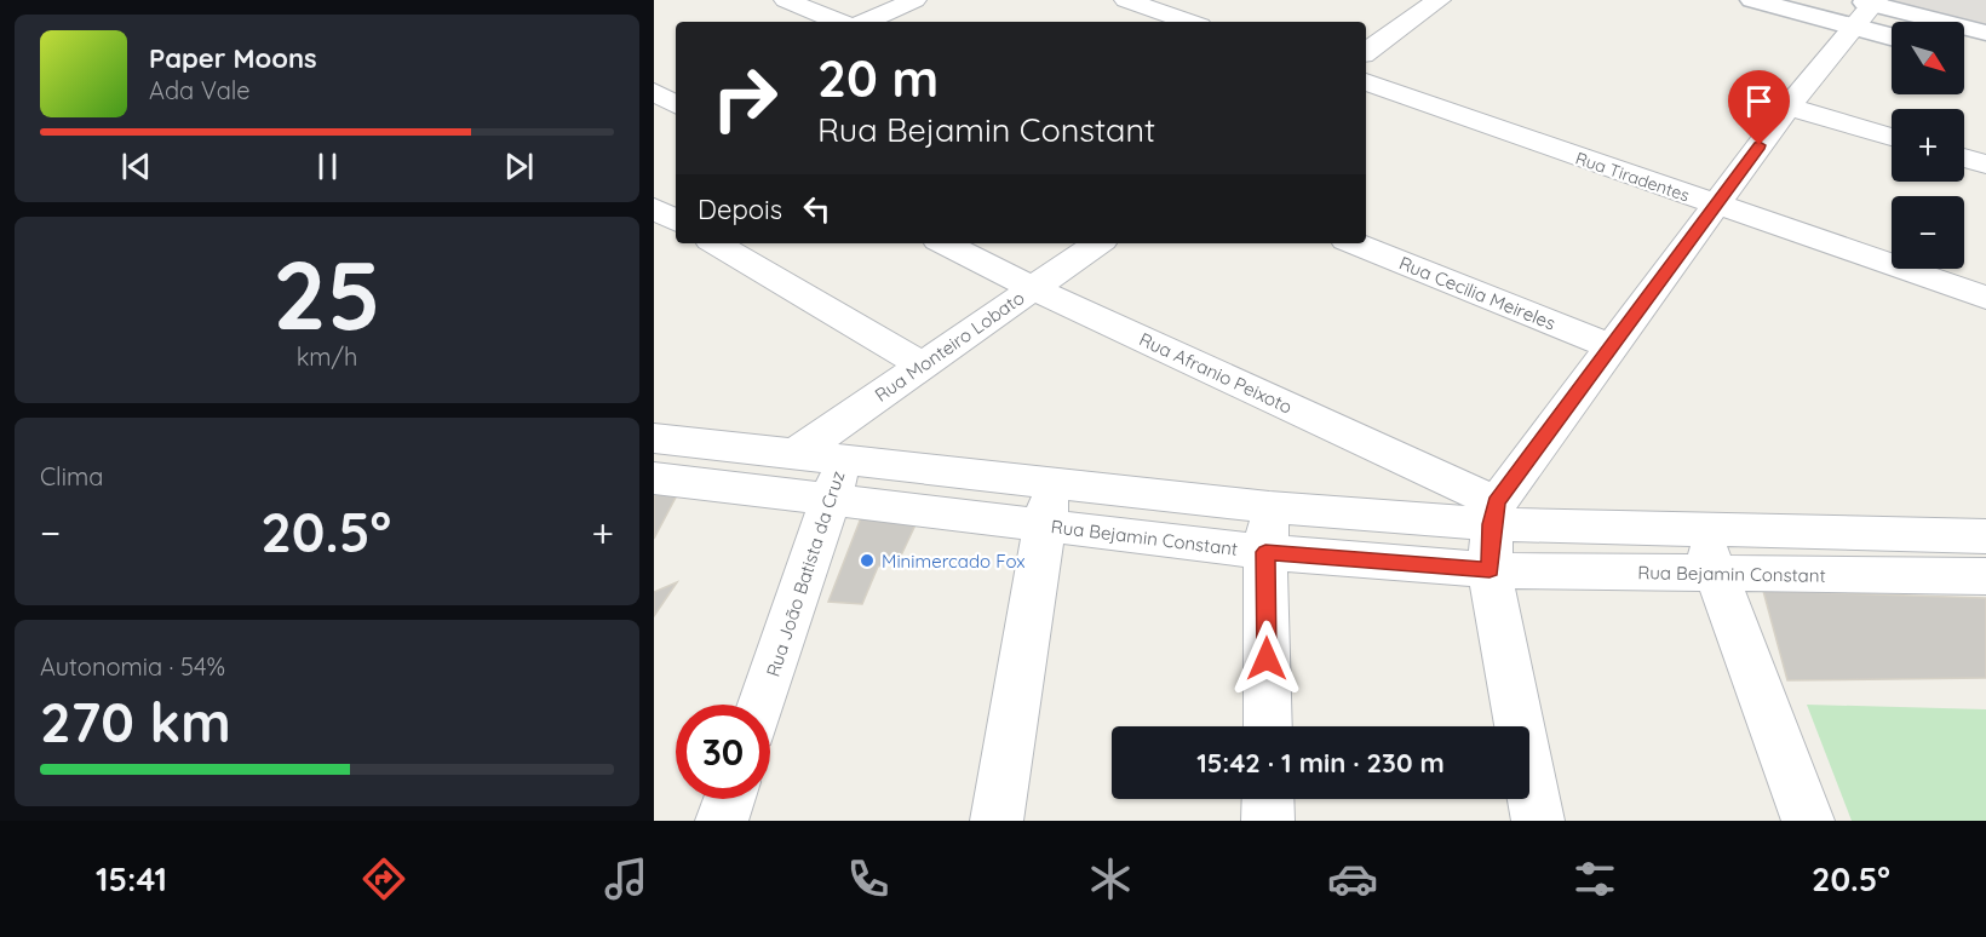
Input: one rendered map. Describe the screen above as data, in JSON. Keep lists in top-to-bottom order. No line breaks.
{"streets":{"street":["Rua Tiradentes","Rua Cecilia Meireles","Rua Monteiro Lobato","Rua Afranio Peixoto","Rua Bejamin Constant","Rua João Batista da Cruz"]},"crossings":[["Rua Monteiro Lobato","Rua Afranio Peixoto"],["Rua Monteiro Lobato","Rua Bejamin Constant"],["Rua Afranio Peixoto","Rua Bejamin Constant"],["Rua Bejamin Constant","Rua João Batista da Cruz"]],"places":["Minimercado Fox"],"north":"bottom right","page":{"map_buttons":["+","−"],"turn":["20 m","Rua Bejamin Constant"],"song":["Paper Moons","Ada Vale"],"then":"Depois","tile":[["25","km/h"],"Clima",["Autonomia · 54%","270 km"]],"heat":["−","20.5°","+"],"limit":"30","trip":"15:42 · 1 min · 230 m","tabs":["15:41","20.5°"]}}
